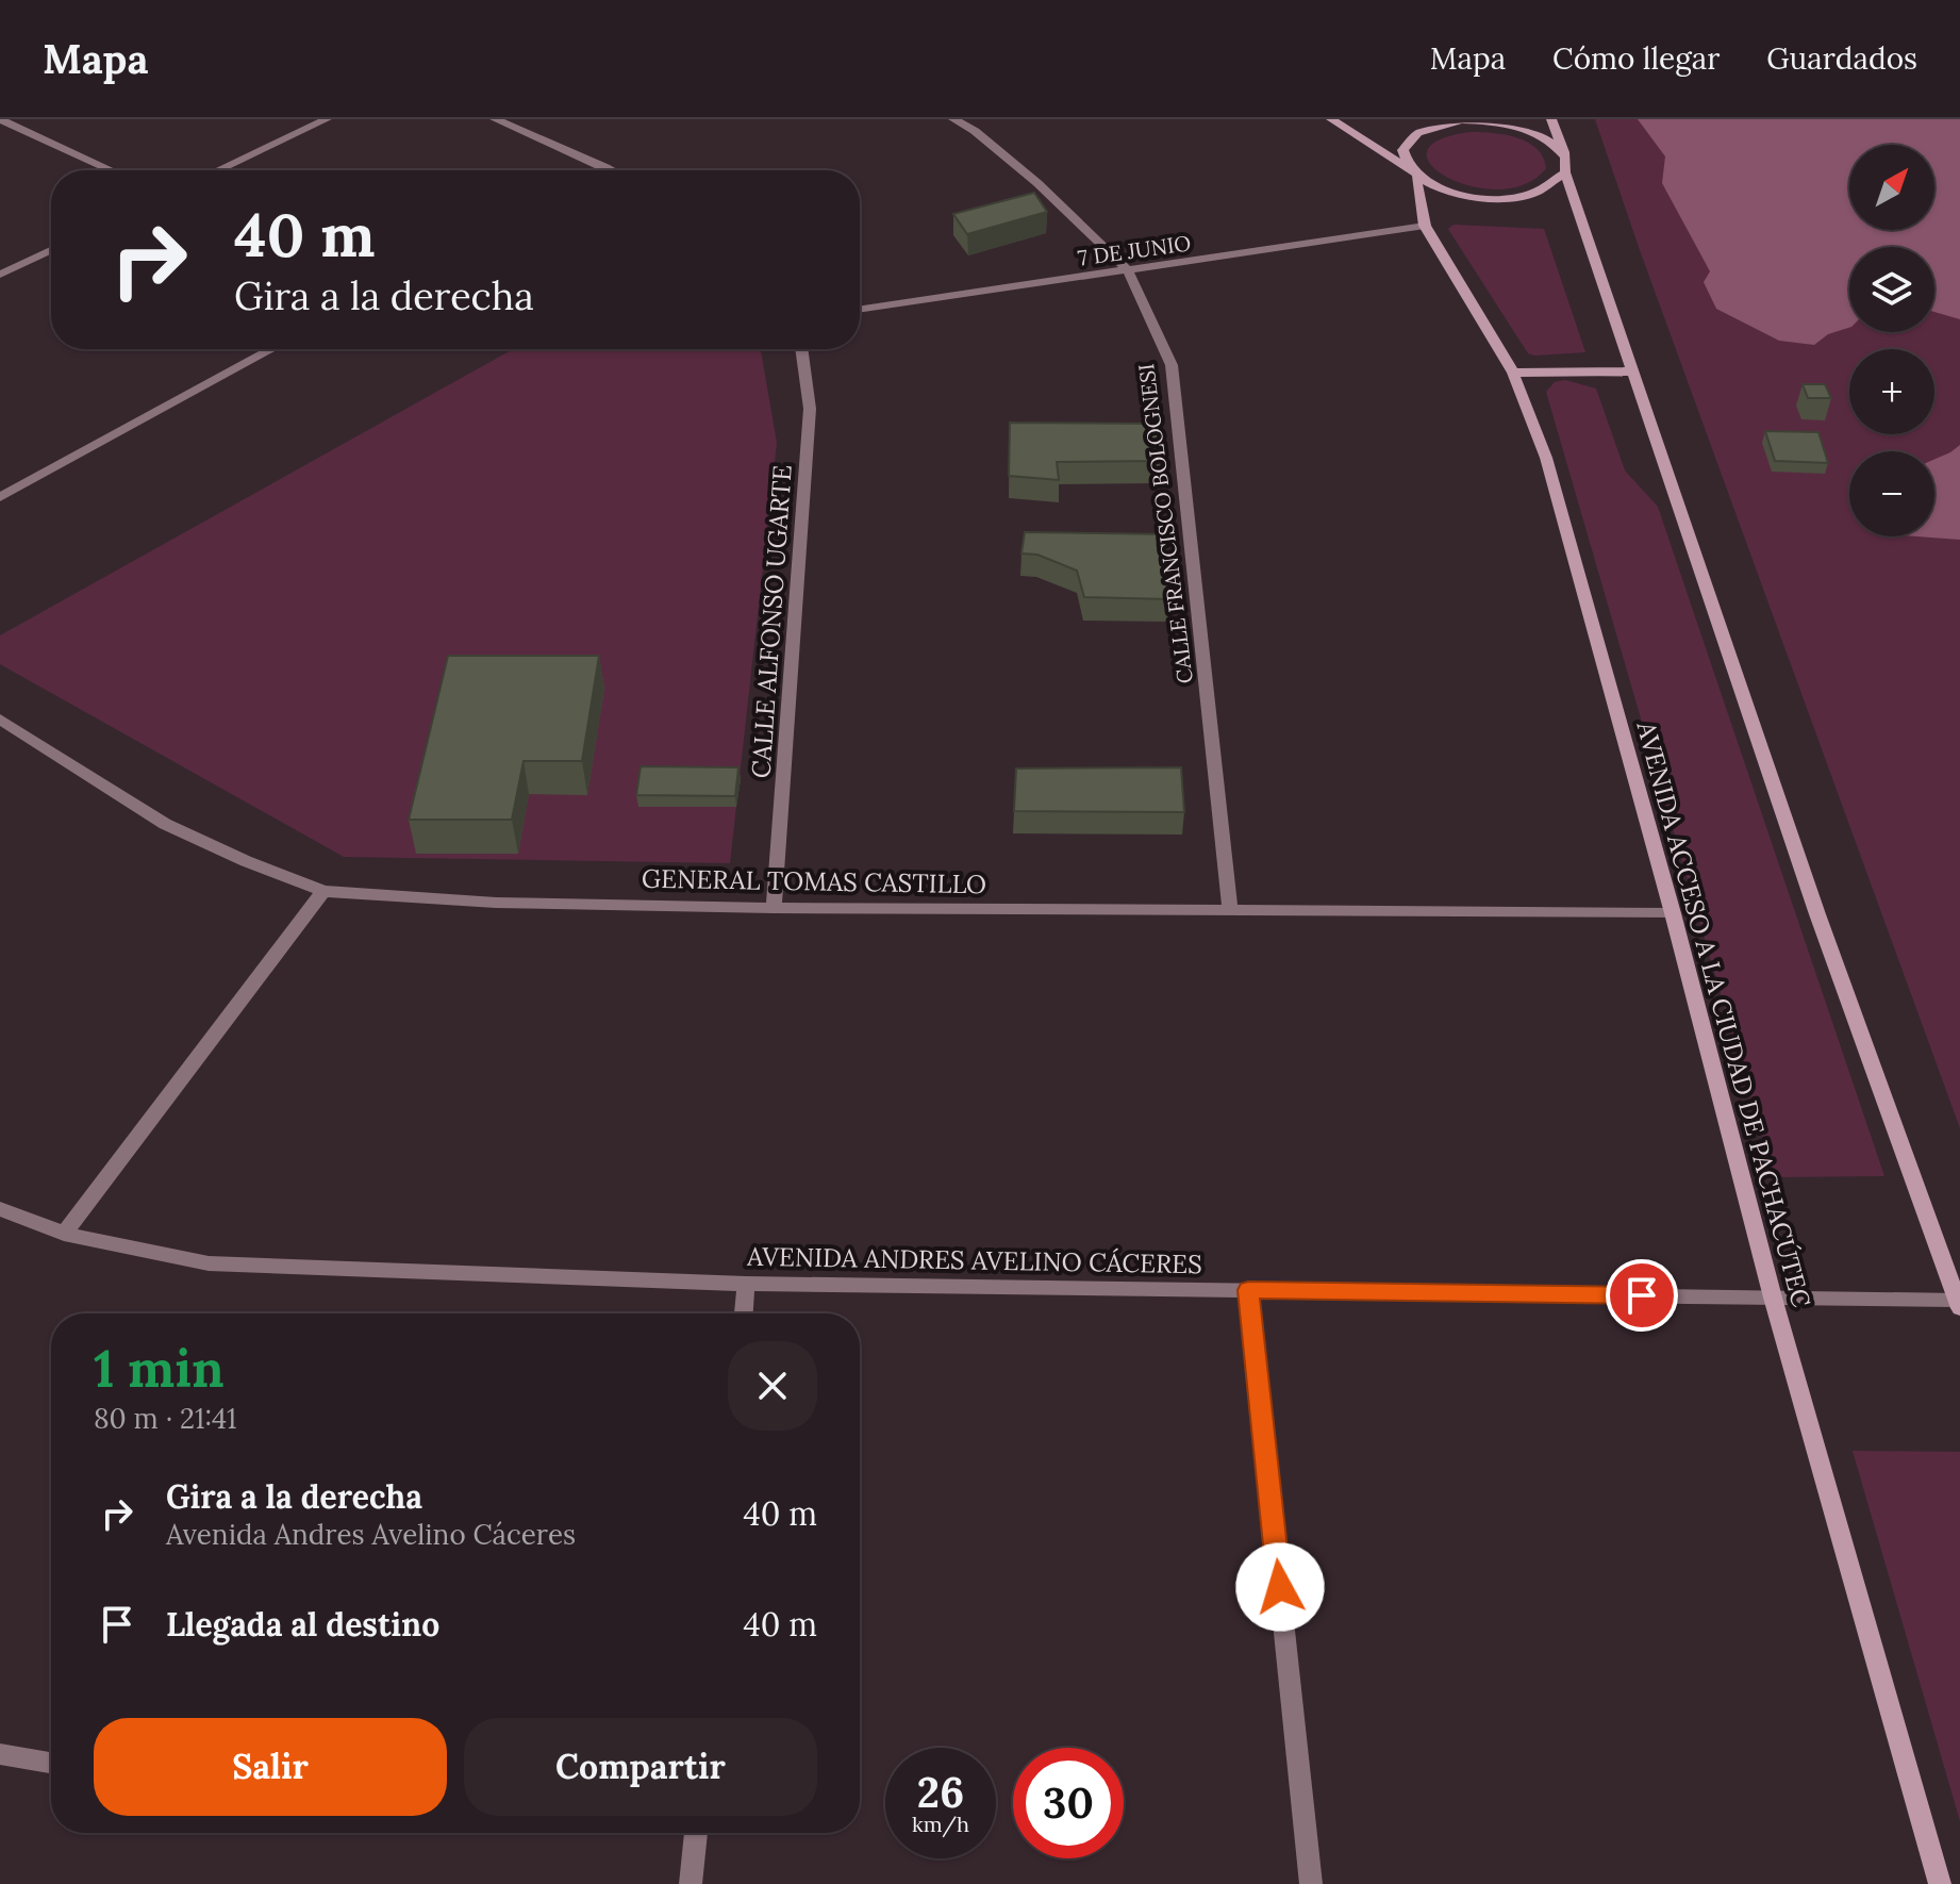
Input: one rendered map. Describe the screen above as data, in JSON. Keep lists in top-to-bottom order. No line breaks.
{"streets":{"main road":["AVENIDA ACCESO A LA CIUDAD DE PACHACÚTEC"],"street":["7 DE JUNIO","CALLE FRANCISCO BOLOGNESI","CALLE ALFONSO UGARTE","GENERAL TOMAS CASTILLO","AVENIDA ANDRES AVELINO CÁCERES"]},"crossings":[["7 DE JUNIO","CALLE FRANCISCO BOLOGNESI"],["7 DE JUNIO","AVENIDA ACCESO A LA CIUDAD DE PACHACÚTEC"],["CALLE FRANCISCO BOLOGNESI","GENERAL TOMAS CASTILLO"],["CALLE ALFONSO UGARTE","GENERAL TOMAS CASTILLO"],["GENERAL TOMAS CASTILLO","AVENIDA ACCESO A LA CIUDAD DE PACHACÚTEC"],["AVENIDA ACCESO A LA CIUDAD DE PACHACÚTEC","AVENIDA ANDRES AVELINO CÁCERES"]],"north":"top right","page":{"header":"Mapa","nav":["Mapa","Cómo llegar","Guardados"],"map_buttons":["+","−"],"turn":["40 m","Gira a la derecha"],"heading":["1 min","80 m · 21:41"],"list":[{"name":"Gira a la derecha","note":"Avenida Andres Avelino Cáceres","value":"40 m"},{"name":"Llegada al destino","value":"40 m"}],"buttons":["Salir","Compartir"],"speed":"26 km/h","limit":"30"}}
